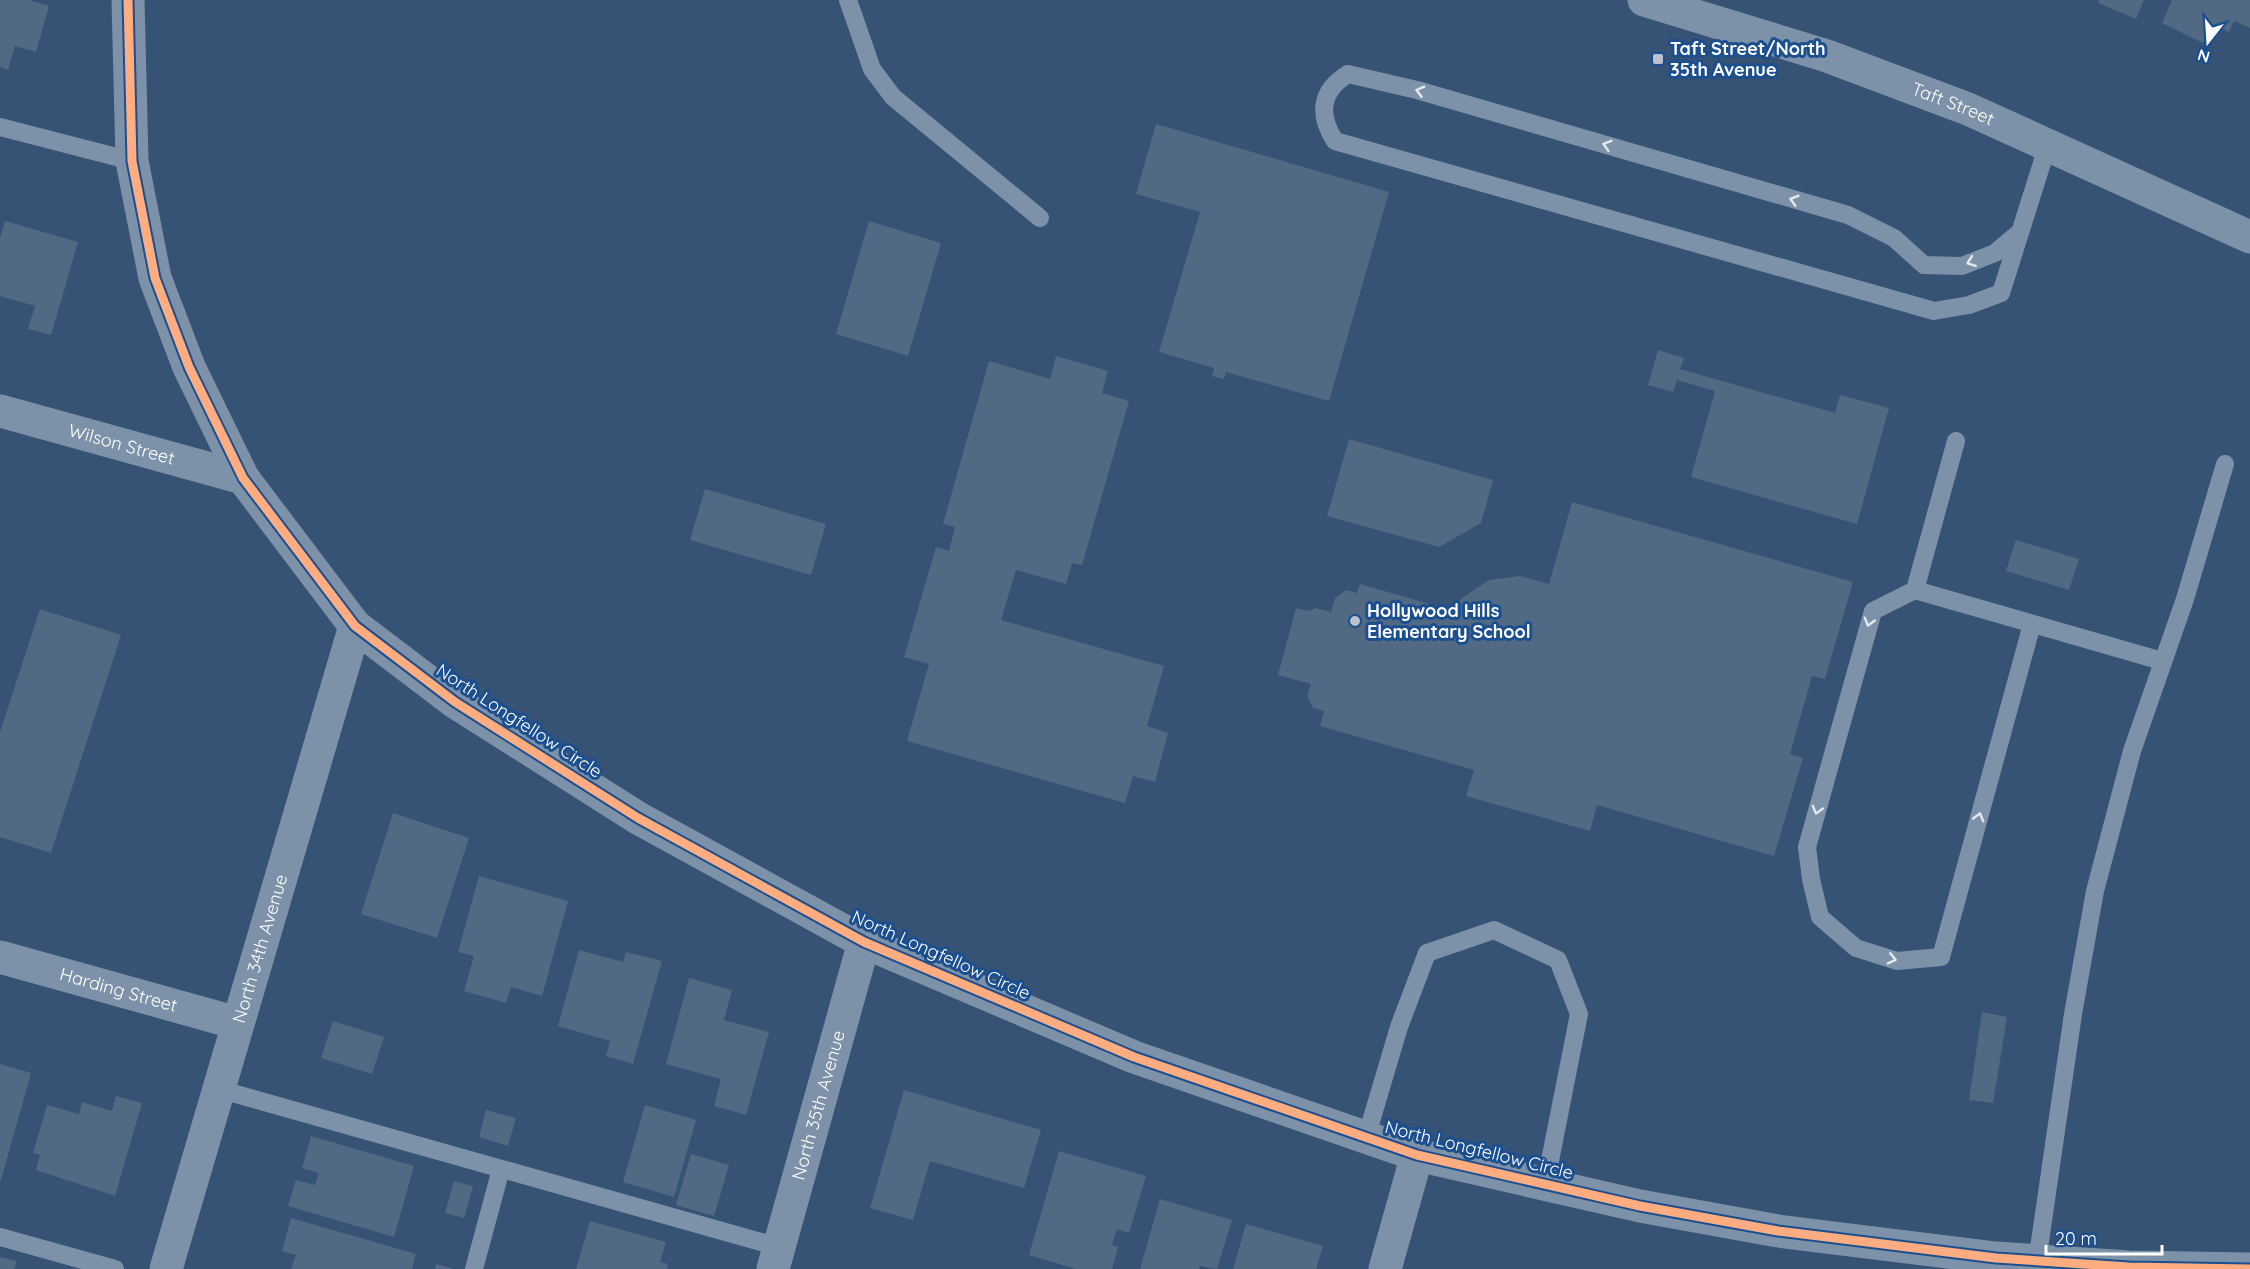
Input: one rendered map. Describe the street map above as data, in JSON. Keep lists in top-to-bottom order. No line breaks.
{"streets":{"street":["Taft Street","Wilson Street","North Longfellow Circle","North 34th Avenue","Harding Street","North 35th Avenue"]},"crossings":[["Wilson Street","North Longfellow Circle"],["North Longfellow Circle","North 34th Avenue"],["North Longfellow Circle","North 35th Avenue"],["North 34th Avenue","Harding Street"]],"places":{"transit":["Taft Street/North 35th Avenue"],"other":["Hollywood Hills Elementary School"]},"scale_bar":"20 m","north":"bottom"}
